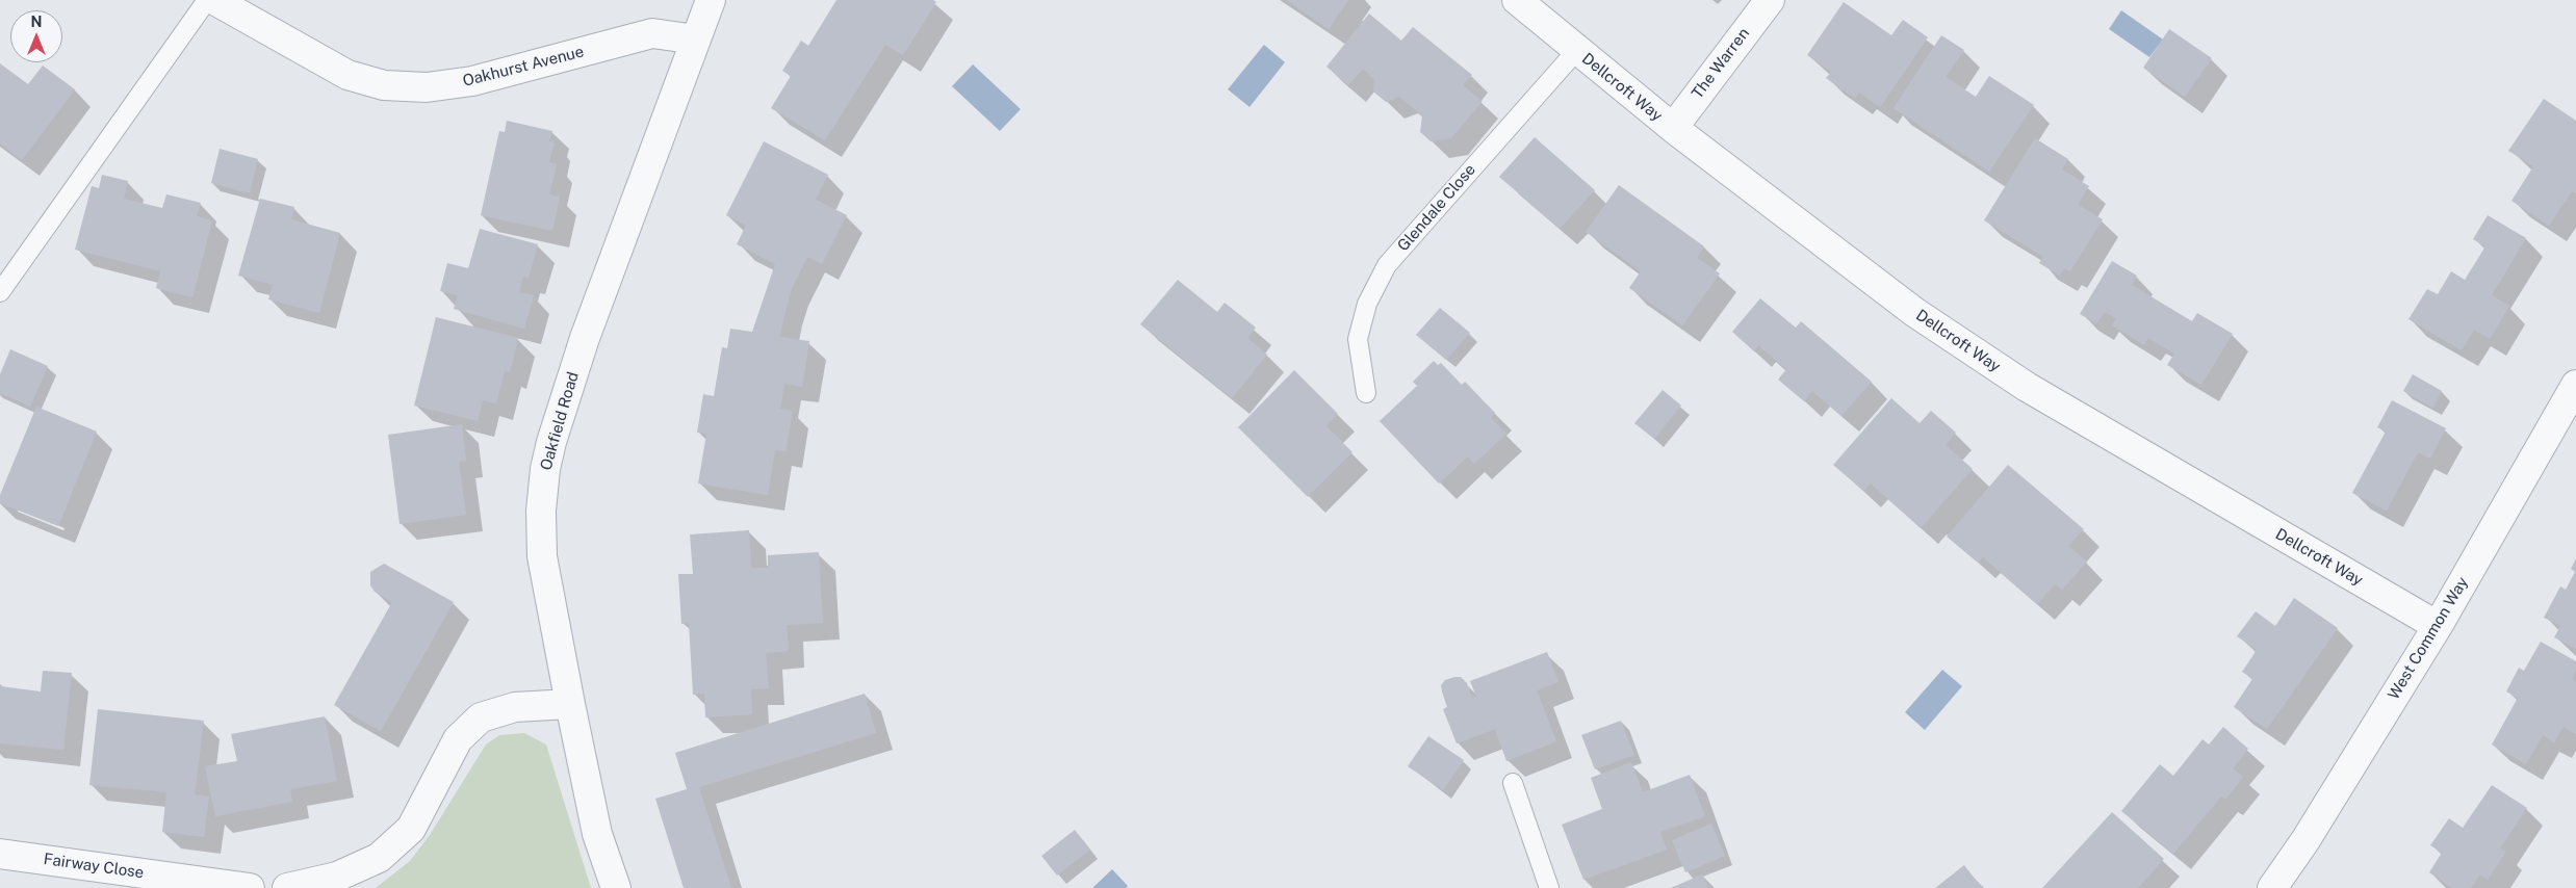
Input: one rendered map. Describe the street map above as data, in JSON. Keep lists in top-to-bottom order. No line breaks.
{"streets":{"street":["The Warren","Oakhurst Avenue","Dellcroft Way","Oakfield Road","West Common Way","Fairway Close"],"lane":["Glendale Close"]},"crossings":[["The Warren","Dellcroft Way"],["Oakhurst Avenue","Oakfield Road"],["Dellcroft Way","Glendale Close"],["Dellcroft Way","West Common Way"]],"north":"top"}
